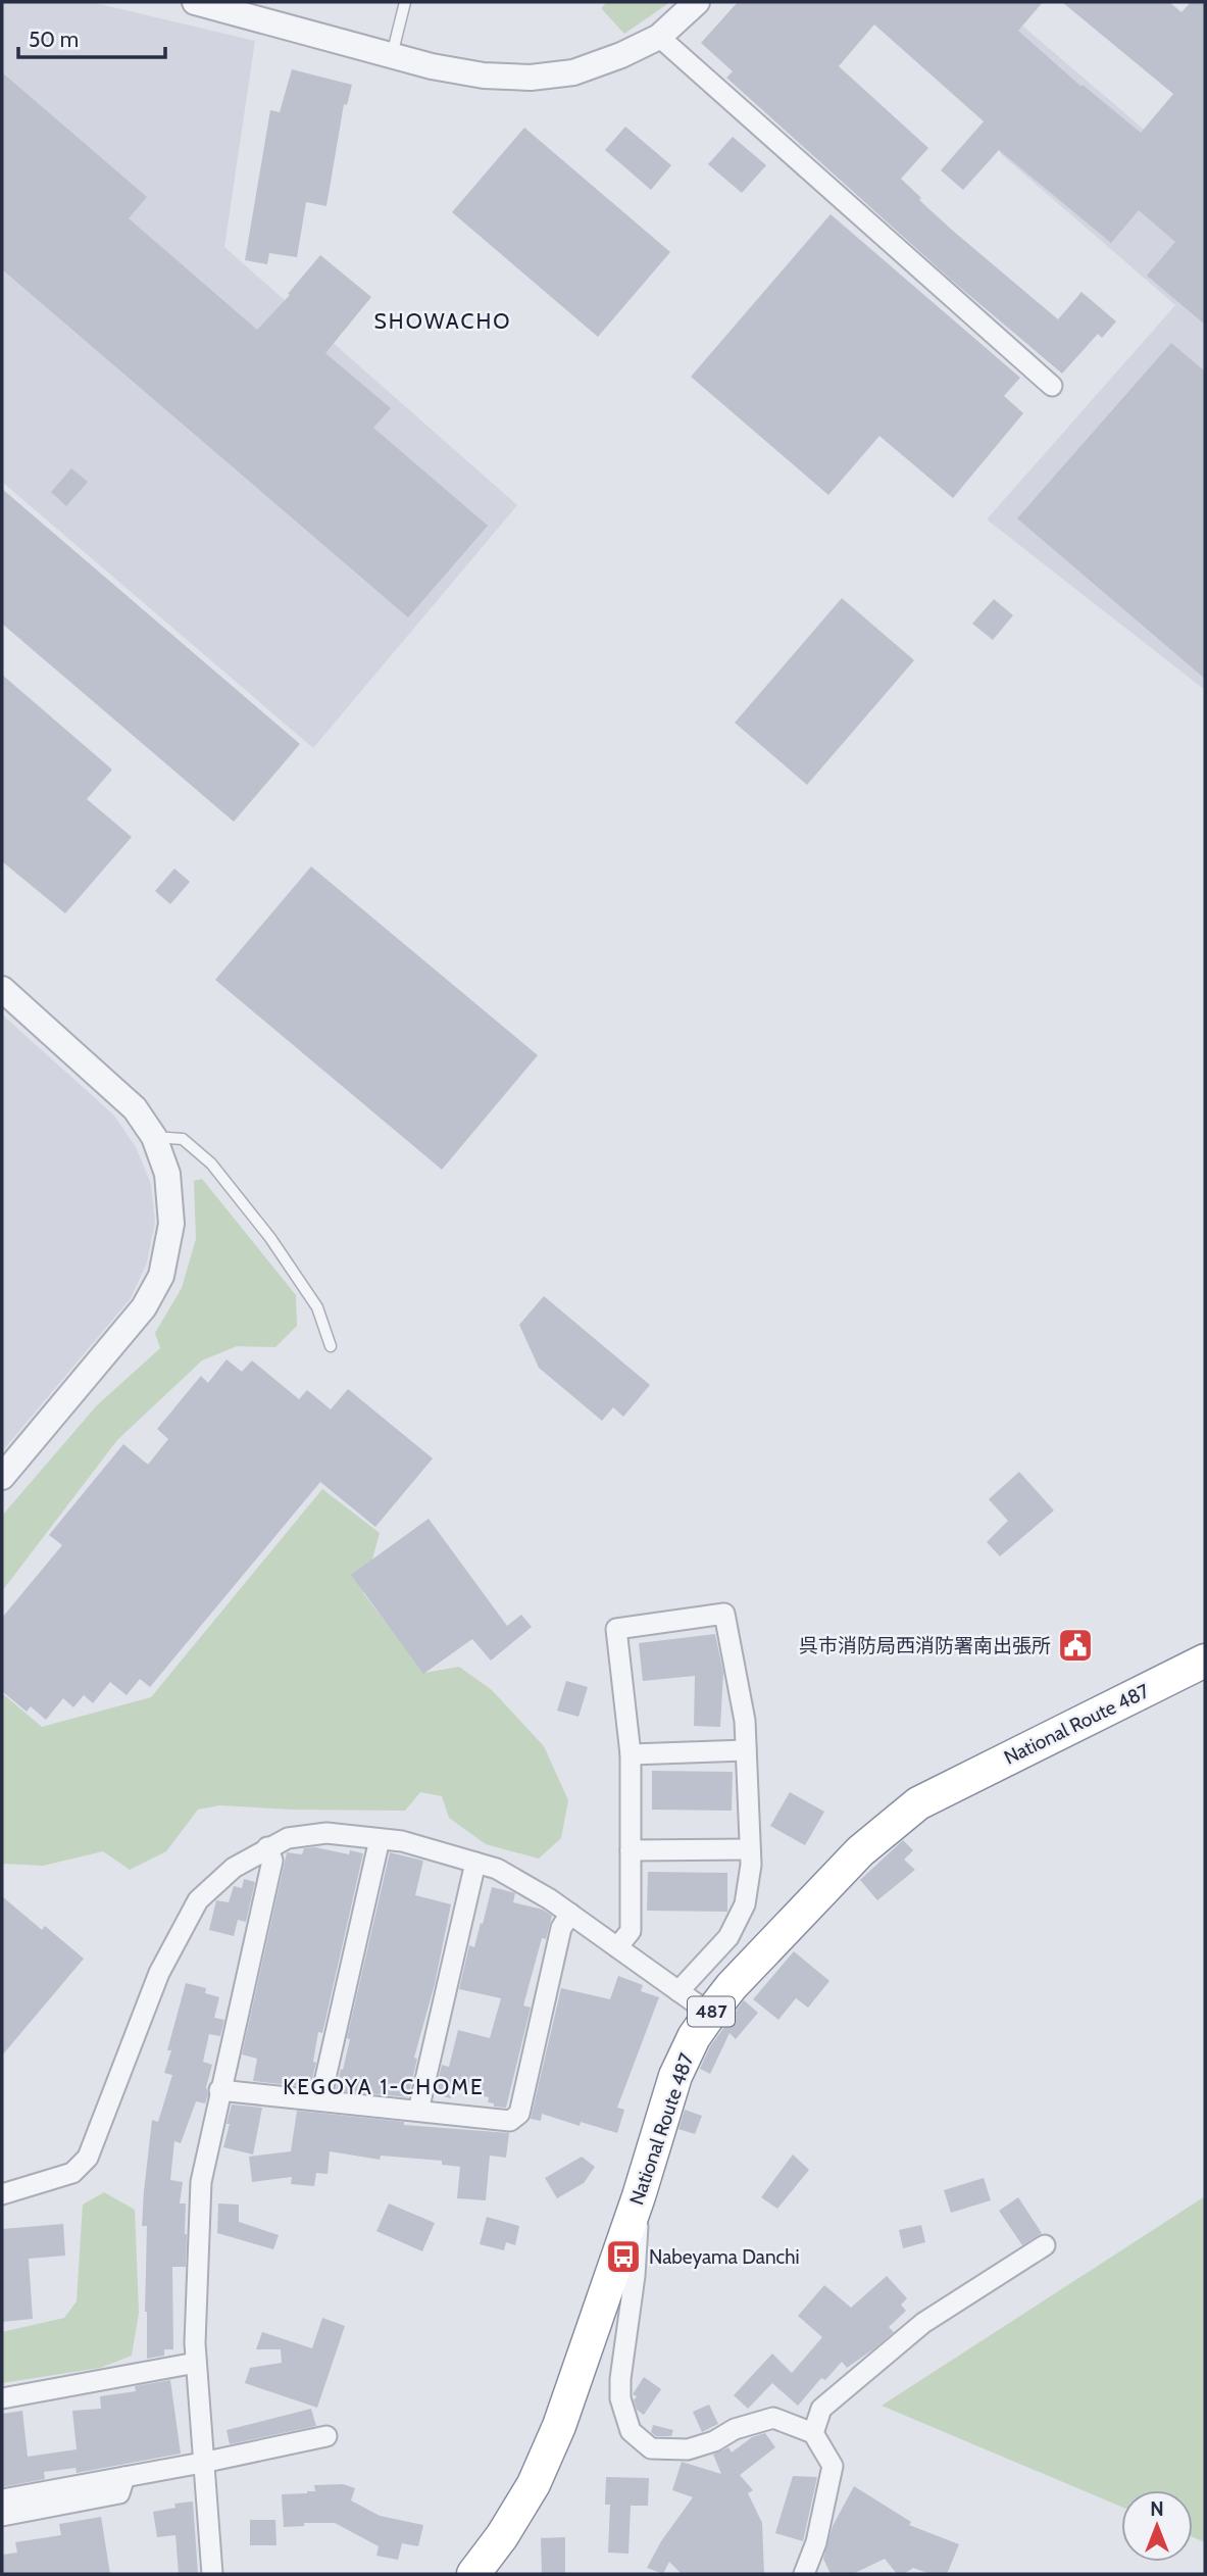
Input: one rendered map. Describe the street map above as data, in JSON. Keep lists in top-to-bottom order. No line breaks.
{"streets":{"highway":["National Route 487","487"]},"districts":["SHOWACHO","KEGOYA 1-CHOME"],"places":{"public building":["呉市消防局西消防署南出張所"],"bus stop":["Nabeyama Danchi"]},"scale_bar":"50 m","north":"top"}
